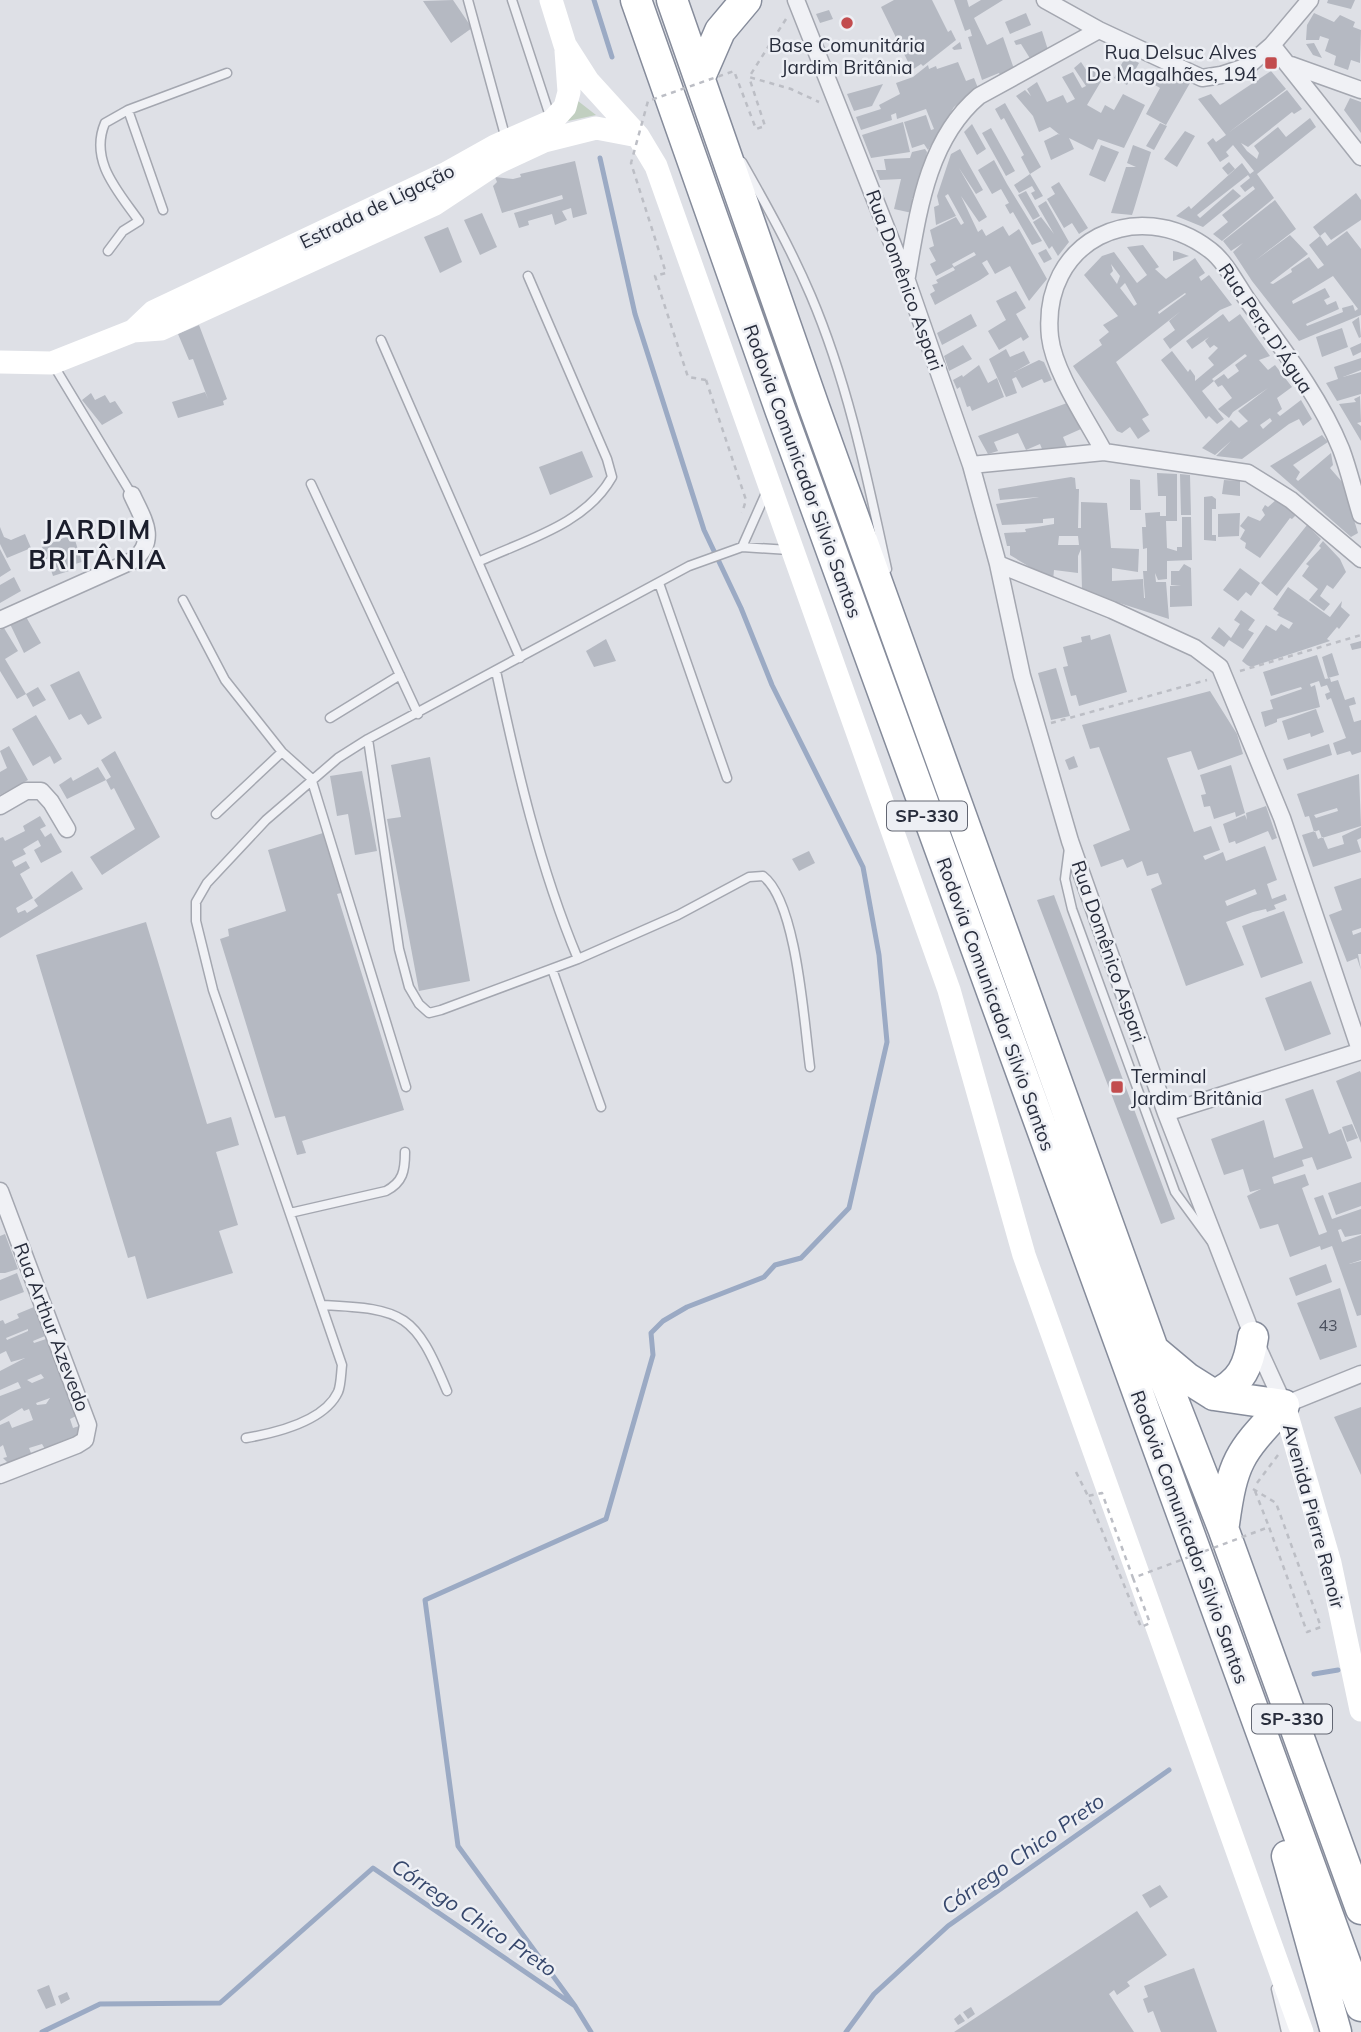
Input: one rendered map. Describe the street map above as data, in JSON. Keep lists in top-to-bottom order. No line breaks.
{"streets":{"highway":["Rodovia Comunicador Silvio Santos","SP-330"],"main road":["Estrada de Ligação","Avenida Pierre Renoir"],"street":["Rua Domênico Aspari","Rua Pera D'Água","Rua Arthur Azevedo"]},"crossings":[["Rua Domênico Aspari","Avenida Pierre Renoir"]],"districts":["JARDIM BRITÂNIA"],"water":["Córrego Chico Preto"],"places":{"other":["Base Comunitária Jardim Britânia"],"transit":["Rua Delsuc Alves De Magalhães, 194","Terminal Jardim Britânia"]},"house_numbers":["43"]}
